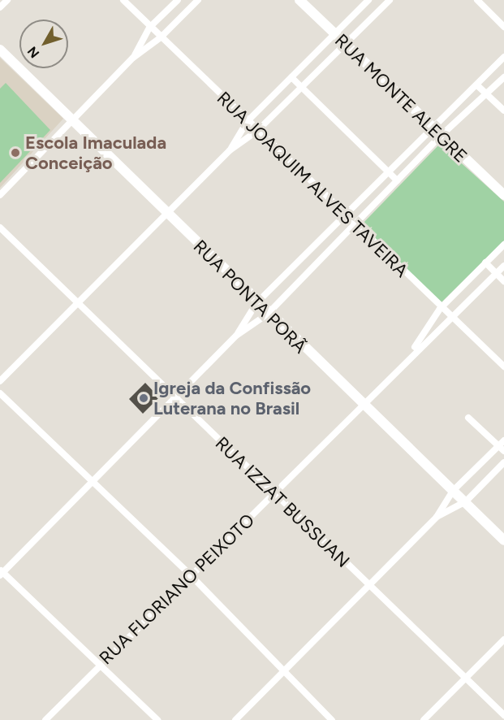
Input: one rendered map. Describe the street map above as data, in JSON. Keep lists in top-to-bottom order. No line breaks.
{"streets":{"street":["RUA MONTE ALEGRE","RUA JOAQUIM ALVES TAVEIRA","RUA PONTA PORÃ","RUA IZZAT BUSSUAN","RUA FLORIANO PEIXOTO"]},"crossings":[["RUA JOAQUIM ALVES TAVEIRA","RUA FLORIANO PEIXOTO"],["RUA PONTA PORÃ","RUA FLORIANO PEIXOTO"],["RUA IZZAT BUSSUAN","RUA FLORIANO PEIXOTO"]],"places":["Escola Imaculada Conceição","Igreja da Confissão Luterana no Brasil"],"north":"bottom left"}
